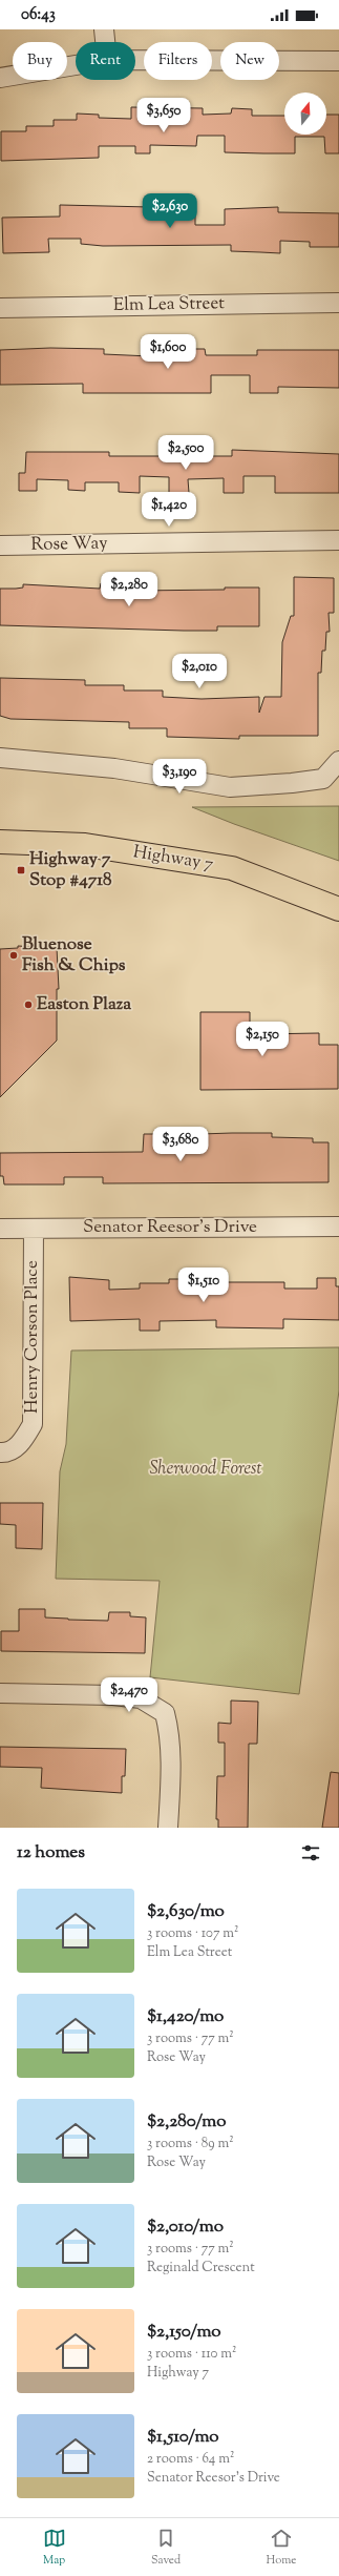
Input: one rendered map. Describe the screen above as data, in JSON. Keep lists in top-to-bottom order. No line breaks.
{"streets":{"main road":["Highway 7"],"street":["Elm Lea Street","Rose Way","Senator Reesor's Drive","Henry Corson Place"]},"crossings":[["Senator Reesor's Drive","Henry Corson Place"]],"parks":["Sherwood Forest"],"places":{"transit":["Highway 7 Stop #4718"],"other":["Bluenose Fish & Chips","Easton Plaza"]},"north":"top","page":{"status":"06:43","chip":["Buy","Rent","Filters","New"],"price":["$3,650","$2,630","$1,600","$2,500","$1,420","$2,280","$2,010","$3,190","$2,150","$3,680","$1,510","$2,470"],"heading":"12 homes","list":[{"name":"$2,630/mo","note":"3 rooms · 107 m² · Elm Lea Street"},{"name":"$1,420/mo","note":"3 rooms · 77 m² · Rose Way"},{"name":"$2,280/mo","note":"3 rooms · 89 m² · Rose Way"},{"name":"$2,010/mo","note":"3 rooms · 77 m² · Reginald Crescent"},{"name":"$2,150/mo","note":"3 rooms · 110 m² · Highway 7"},{"name":"$1,510/mo","note":"2 rooms · 64 m² · Senator Reesor's Drive"}],"tabs":["Map","Saved","Home"]}}
